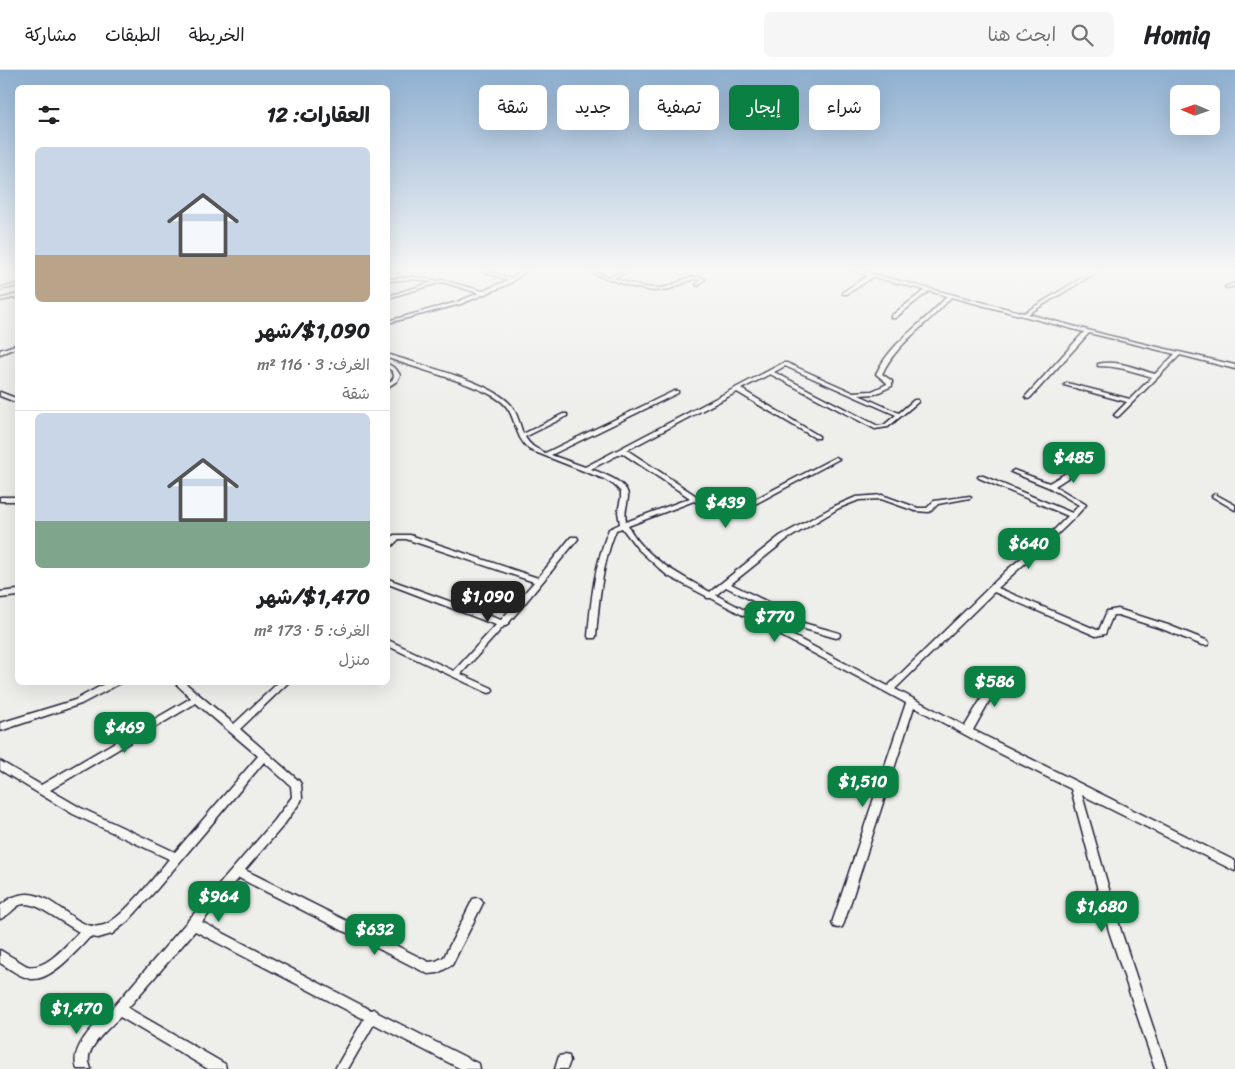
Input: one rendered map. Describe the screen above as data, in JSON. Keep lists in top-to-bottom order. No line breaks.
{"north":"left","page":{"header":"Homiq","search":"ابحث هنا","nav":["الخريطة","الطبقات","مشاركة"],"chip":["شراء","إيجار","تصفية","جديد","شقة"],"heading":"العقارات: 12","list":[{"name":"$1,090/شهر","note":"الغرف: 3 · 116 m² · شقة"},{"name":"$1,470/شهر","note":"الغرف: 5 · 173 m² · منزل"}],"price":["$485","$439","$640","$1,090","$770","$586","$469","$1,510","$964","$1,680","$632","$1,470"]}}
